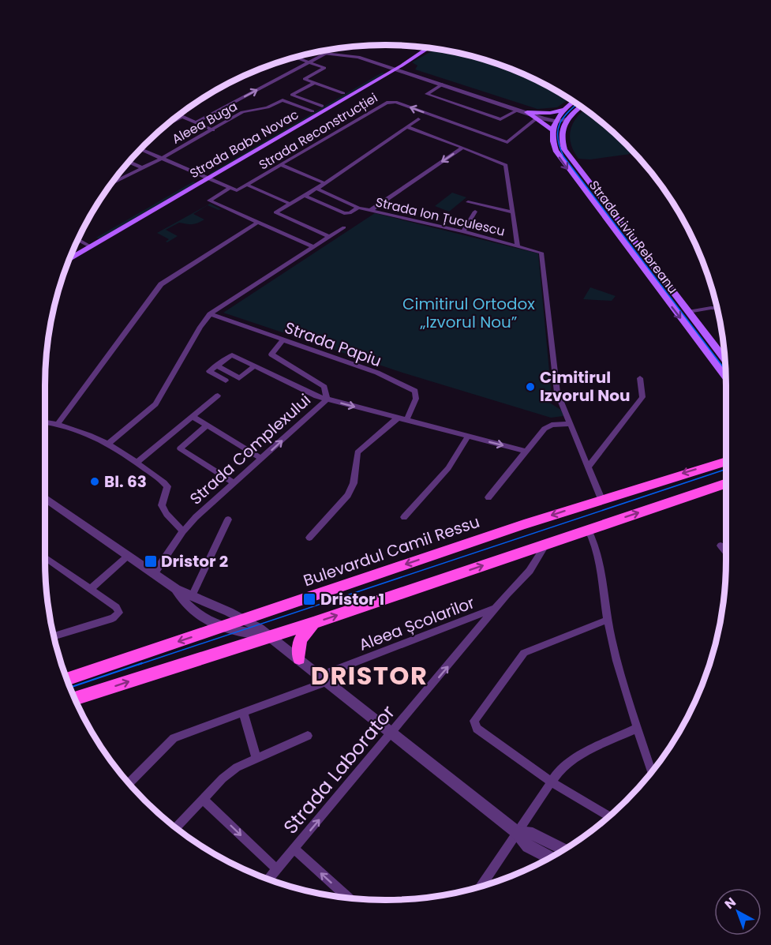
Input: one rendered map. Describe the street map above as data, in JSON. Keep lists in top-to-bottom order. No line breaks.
{"streets":{"main road":["Strada Baba Novac","Strada Liviu Rebreanu","Bulevardul Camil Ressu"],"street":["Aleea Buga","Strada Reconstrucției","Strada Ion Țuculescu","Strada Papiu","Strada Complexului","Aleea Școlarilor","Strada Laborator"]},"crossings":[["Aleea Buga","Strada Baba Novac"],["Strada Papiu","Strada Complexului"],["Aleea Școlarilor","Strada Laborator"]],"one_way":["Strada Laborator"],"districts":["DRISTOR"],"parks":["Cimitirul Ortodox „Izvorul Nou”"],"places":{"other":["Cimitirul Izvorul Nou","Bl. 63"],"transit":["Dristor 2","Dristor 1"]},"north":"top left"}
